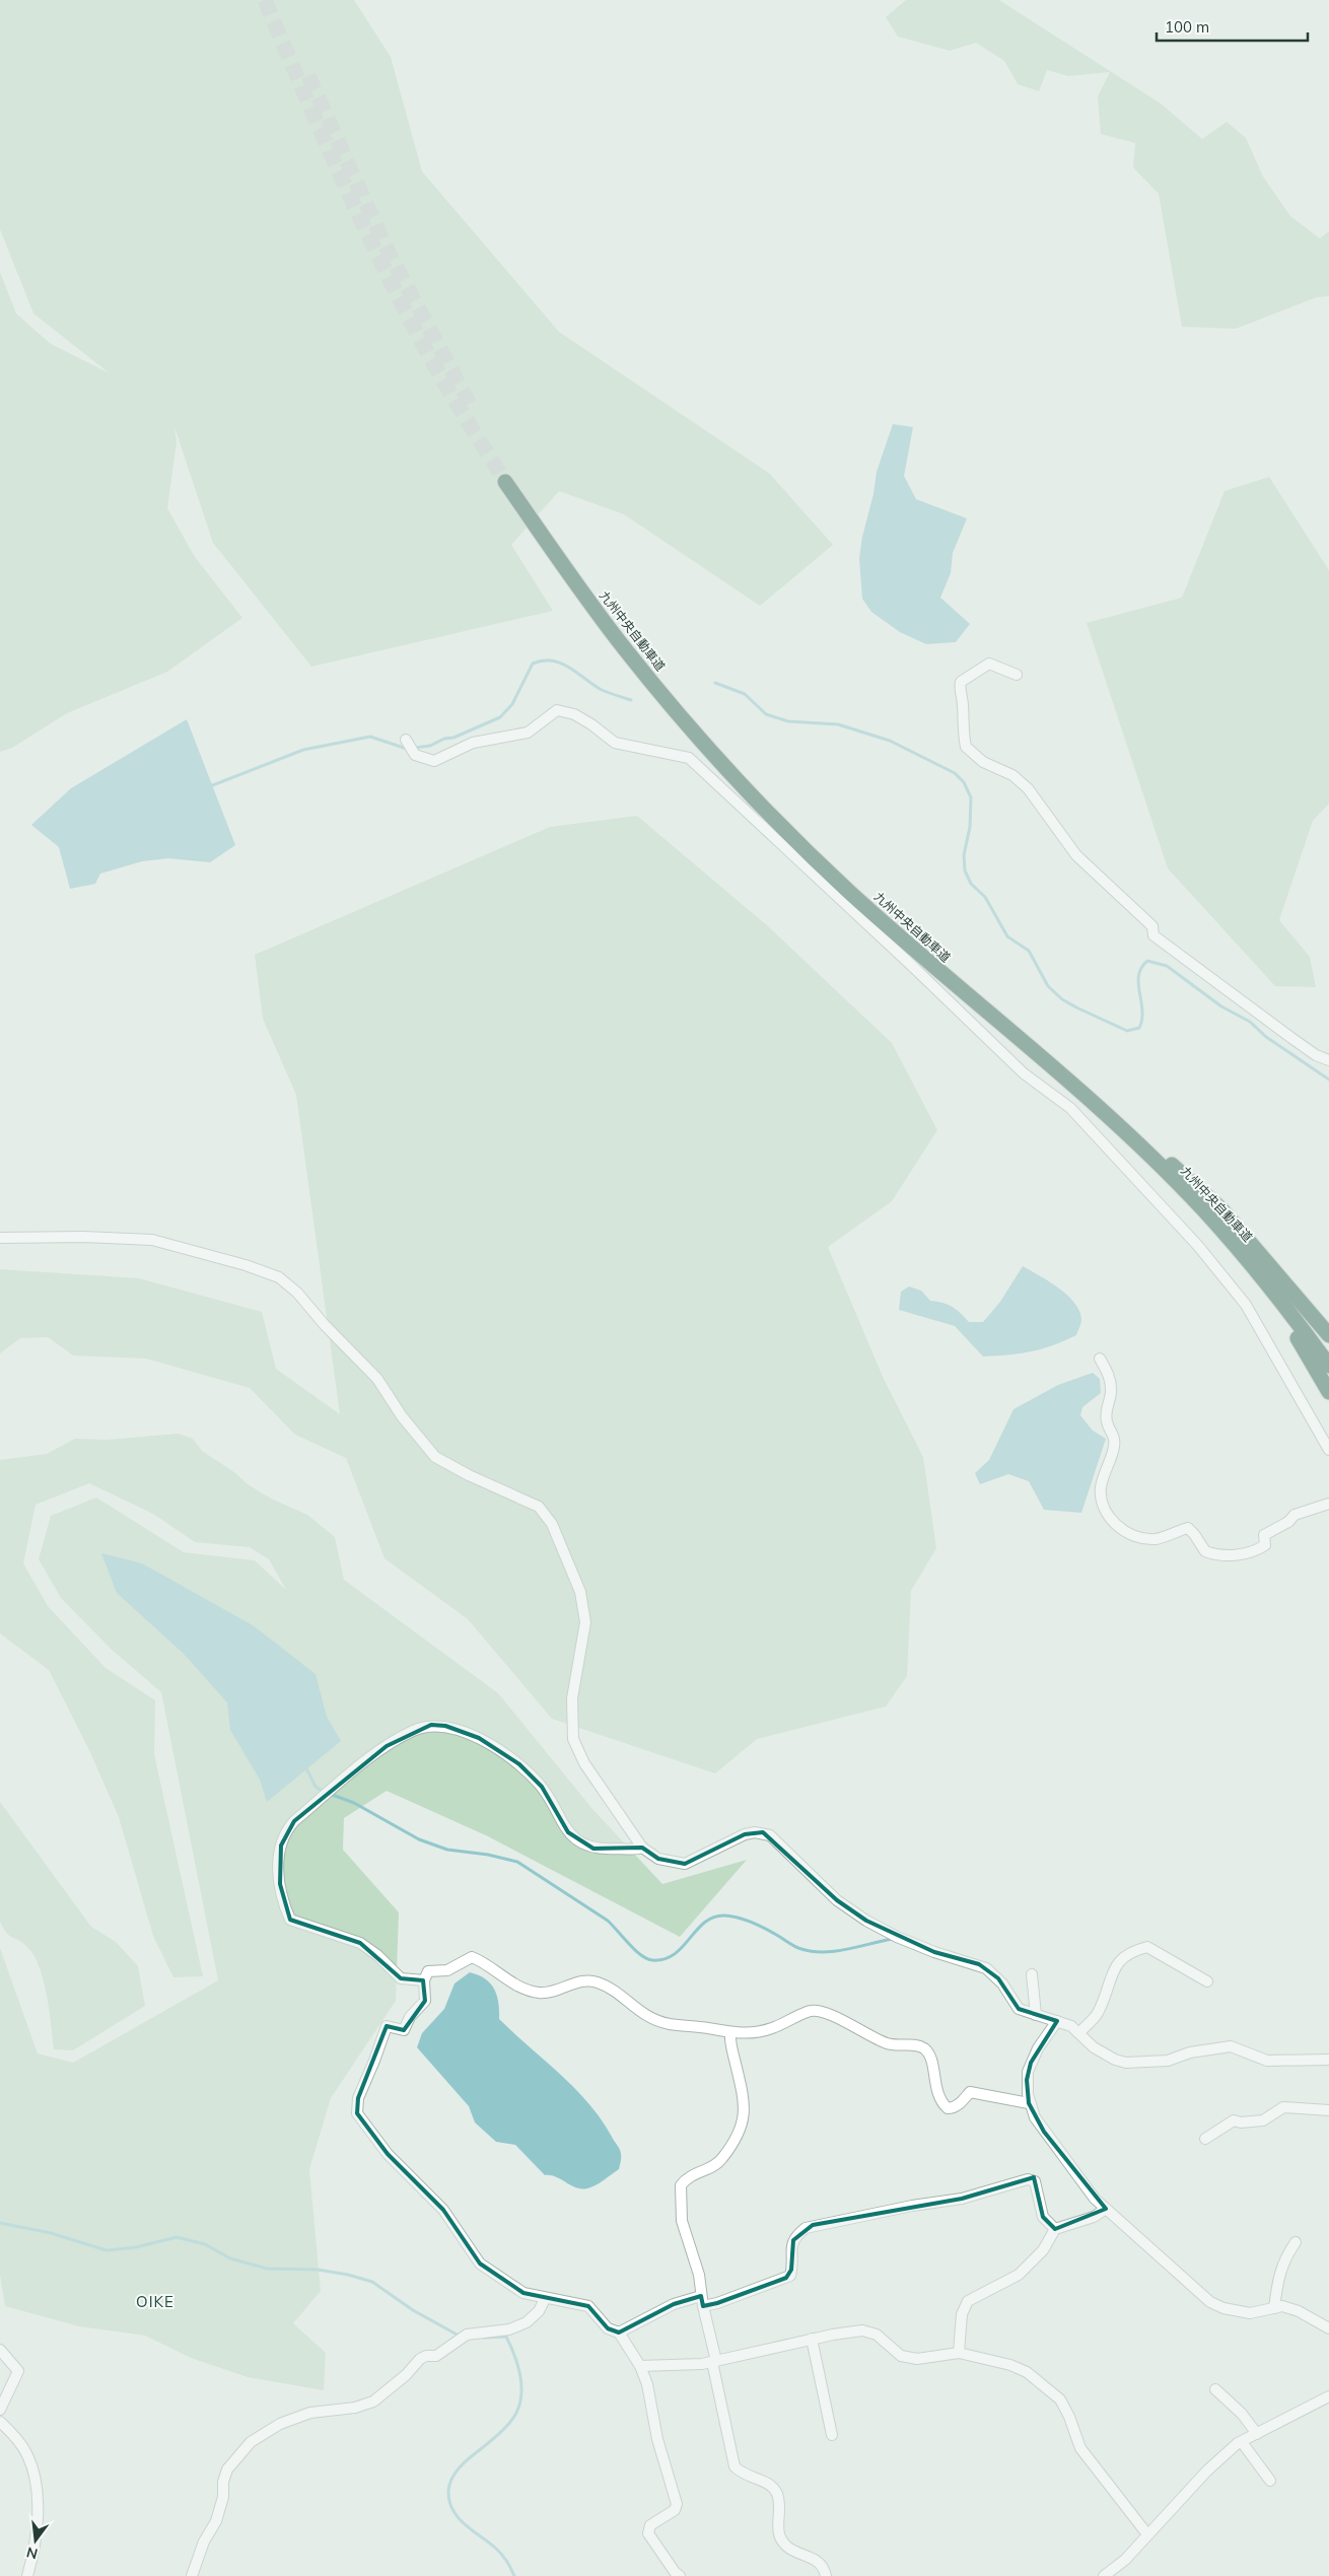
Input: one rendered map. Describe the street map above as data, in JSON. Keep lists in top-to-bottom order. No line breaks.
{"streets":{"highway":["九州中央自動車道"]},"districts":["OIKE"],"scale_bar":"100 m","north":"bottom"}
